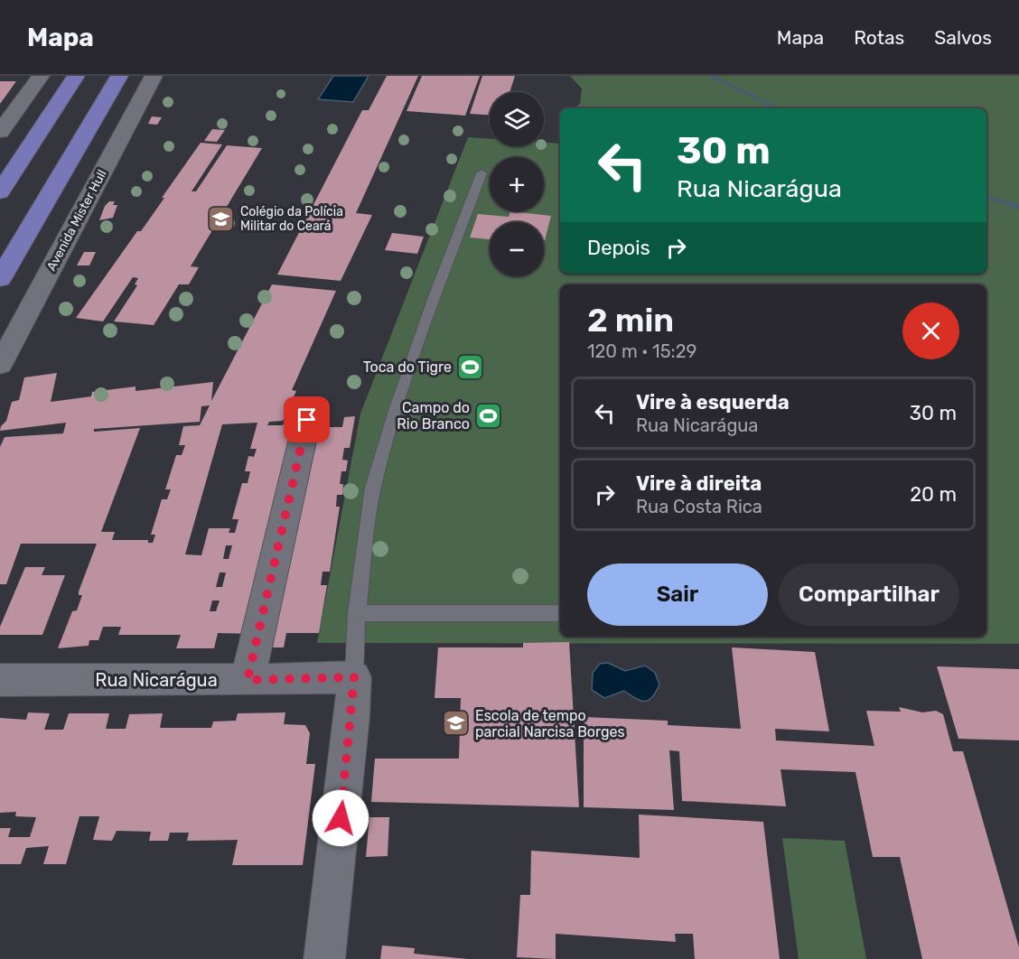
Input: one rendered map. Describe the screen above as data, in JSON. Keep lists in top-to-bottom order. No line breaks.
{"streets":{"main road":["Avenida Mister Hull","Rua Nicarágua"]},"places":{"school or university":["Colégio da Polícia Militar do Ceará","Escola de tempo parcial Narcisa Borges"],"sports":["Toca do Tigre","Campo do Rio Branco"]},"page":{"header":"Mapa","nav":["Mapa","Rotas","Salvos"],"map_buttons":["+","−"],"turn":["30 m","Rua Nicarágua"],"then":"Depois","heading":["2 min","120 m · 15:29"],"list":[{"name":"Vire à esquerda","note":"Rua Nicarágua","value":"30 m"},{"name":"Vire à direita","note":"Rua Costa Rica","value":"20 m"}],"buttons":["Sair","Compartilhar"]}}
